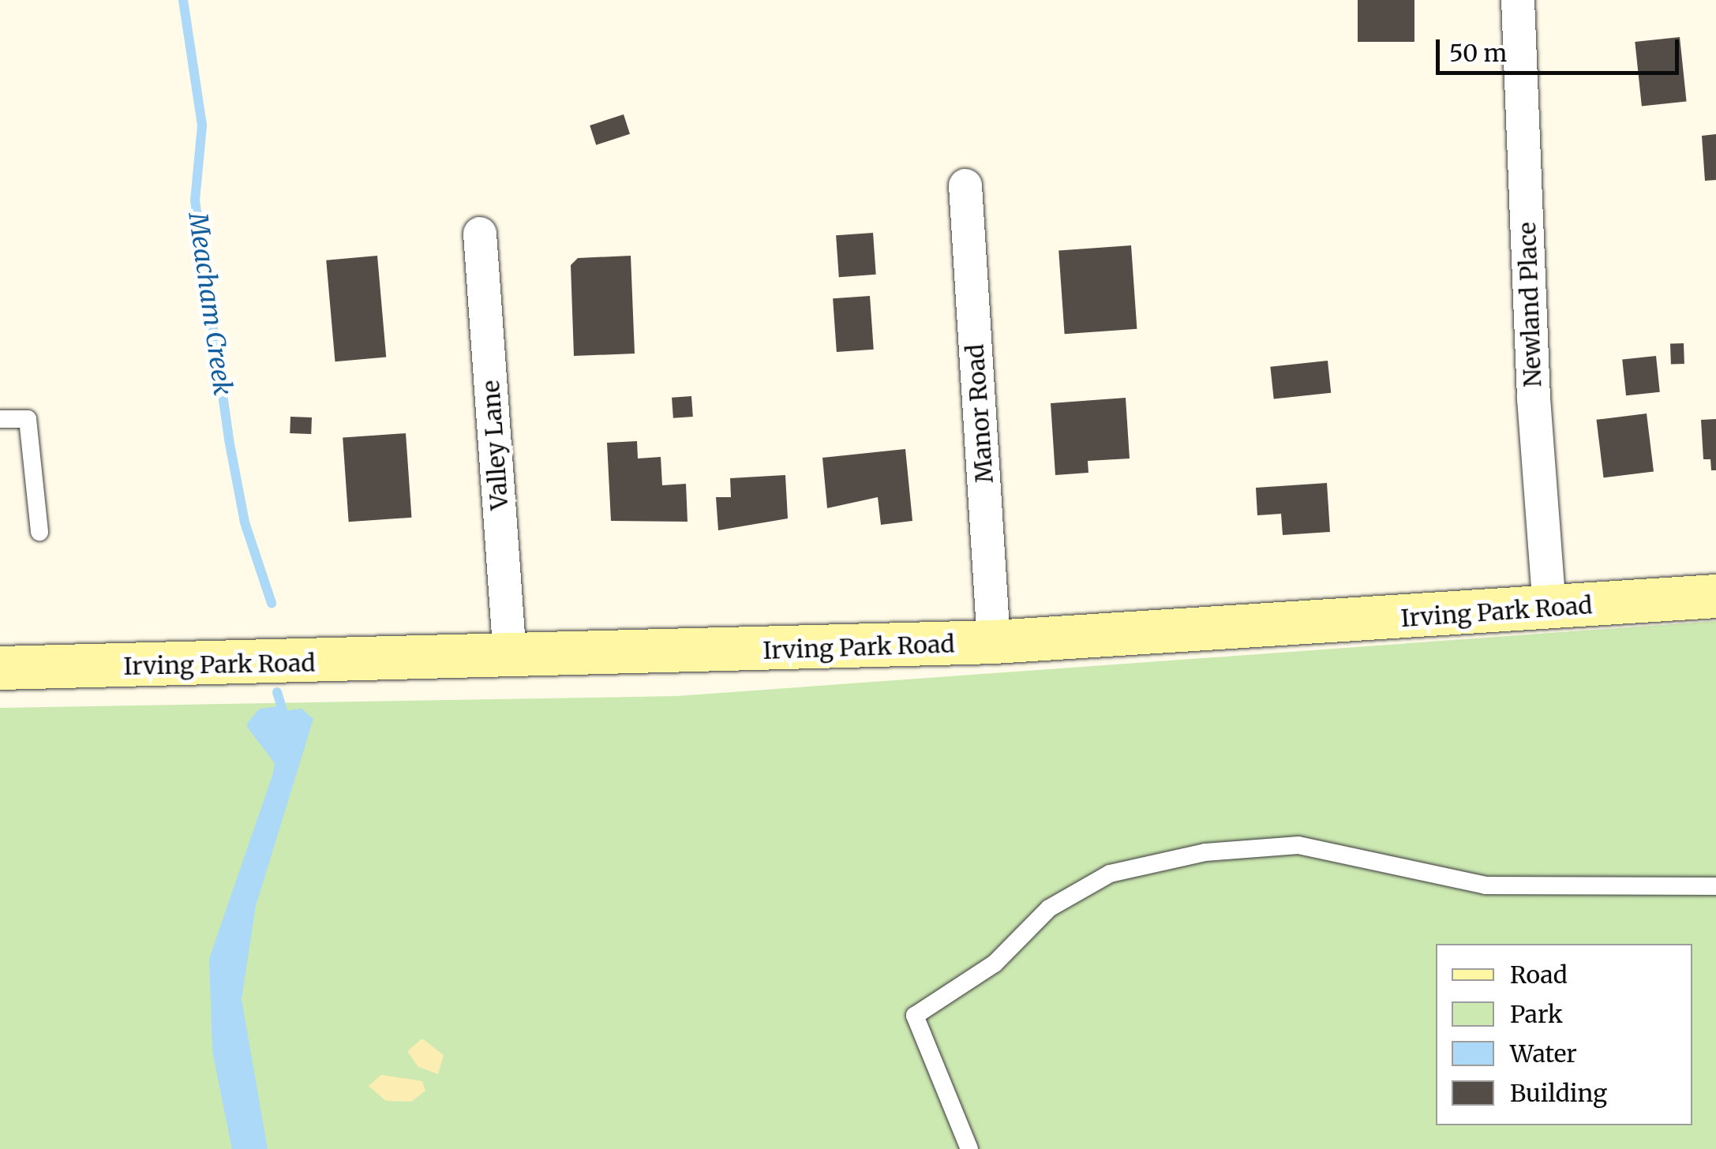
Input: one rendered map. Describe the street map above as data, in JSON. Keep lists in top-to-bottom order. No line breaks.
{"streets":{"main road":["Irving Park Road"],"street":["Newland Place","Manor Road","Valley Lane"]},"crossings":[["Newland Place","Irving Park Road"],["Manor Road","Irving Park Road"],["Valley Lane","Irving Park Road"]],"water":["Meacham Creek"],"legend":["Road","Park","Water","Building"],"scale_bar":"50 m"}
